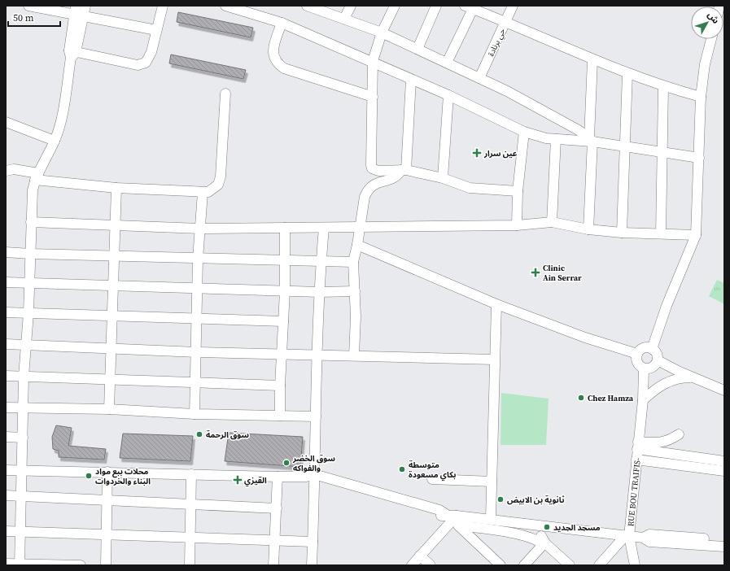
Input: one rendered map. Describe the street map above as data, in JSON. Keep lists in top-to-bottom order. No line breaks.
{"streets":{"street":["حي برنادة","RUE BOU TRAIFIS-"]},"places":{"health":["عين سرار","Clinic Ain Serrar","القيزي"],"other":["Chez Hamza","سوق الرحمة","سوق الخضر والفواكه","متوسطة بكاي مسعودة","محلات ببع مواد البناء والخردوات","ثانوية بن الابيض","مسجد الجديد"]},"scale_bar":"50 m","north":"top right"}
